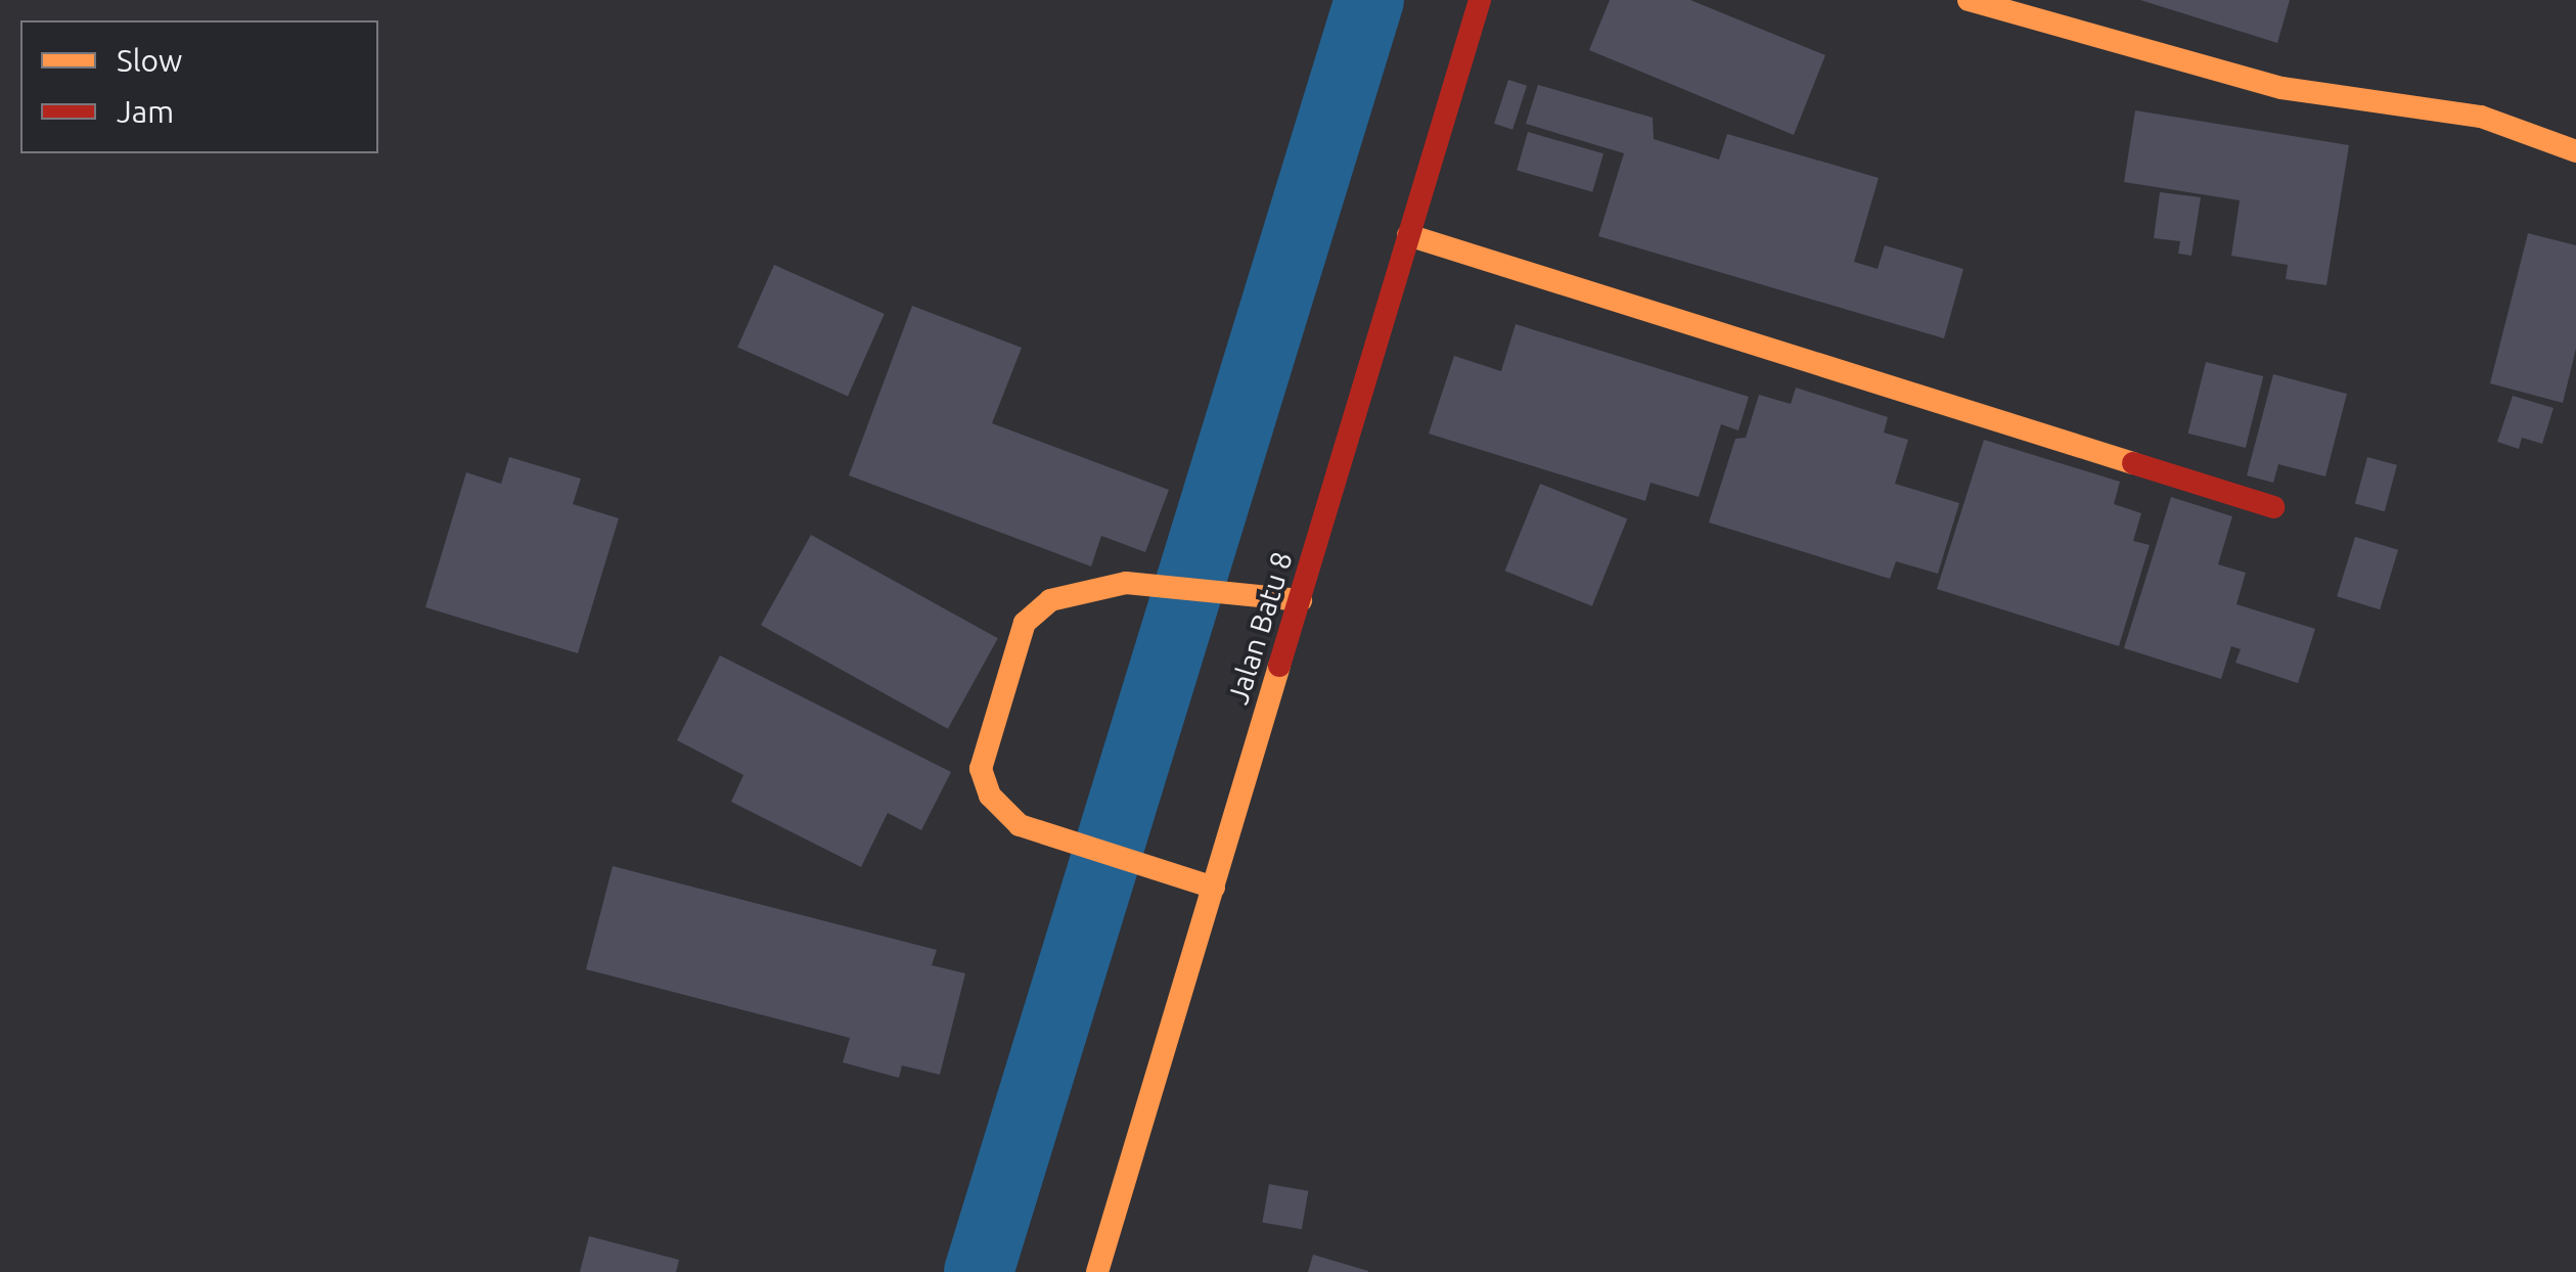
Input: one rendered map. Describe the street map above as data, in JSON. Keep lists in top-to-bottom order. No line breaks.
{"streets":{"street":["Jalan Batu 8"]},"legend":["Slow","Jam"]}
